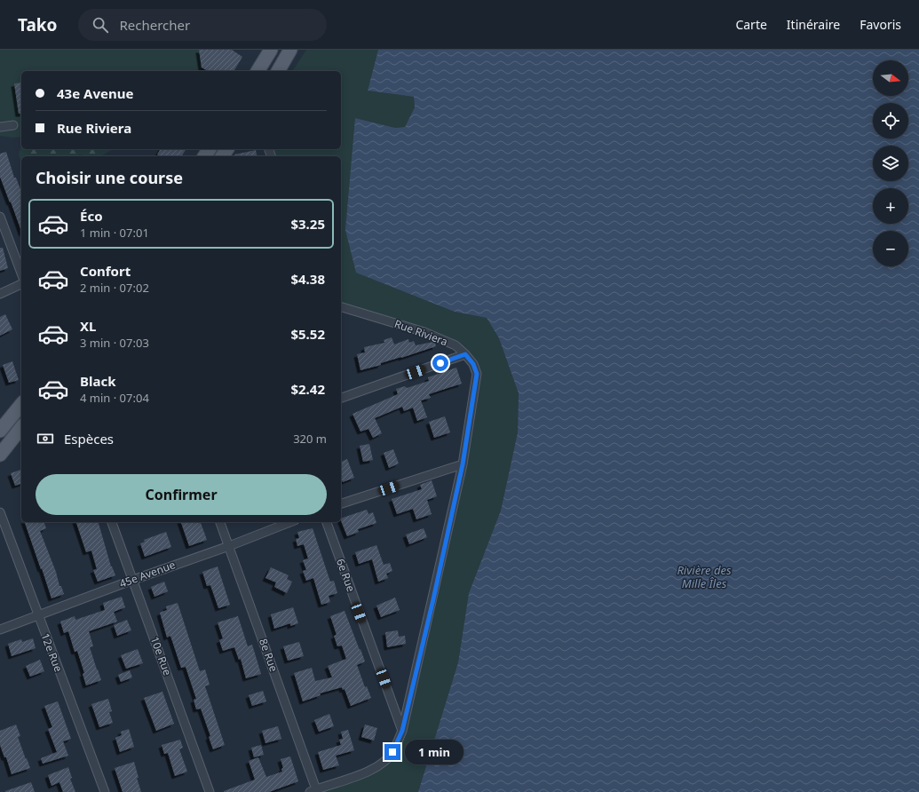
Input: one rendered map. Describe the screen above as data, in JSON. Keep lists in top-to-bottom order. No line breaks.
{"streets":{"street":["Rue Riviera","45e Avenue","6e Rue","12e Rue","8e Rue","10e Rue"]},"crossings":[["Rue Riviera","6e Rue"],["Rue Riviera","8e Rue"],["45e Avenue","12e Rue"],["45e Avenue","8e Rue"],["45e Avenue","10e Rue"]],"water":["Rivière des Mille Îles"],"north":"right","page":{"header":"Tako","search":"Rechercher","nav":["Carte","Itinéraire","Favoris"],"map_buttons":["+","−"],"banner":["43e Avenue","Rue Riviera"],"heading":"Choisir une course","list":[{"name":"Éco","note":"1 min · 07:01","value":"$3.25"},{"name":"Confort","note":"2 min · 07:02","value":"$4.38"},{"name":"XL","note":"3 min · 07:03","value":"$5.52"},{"name":"Black","note":"4 min · 07:04","value":"$2.42"}],"pay":["Espèces","320 m"],"buttons":"Confirmer","bubble":"1 min"}}
